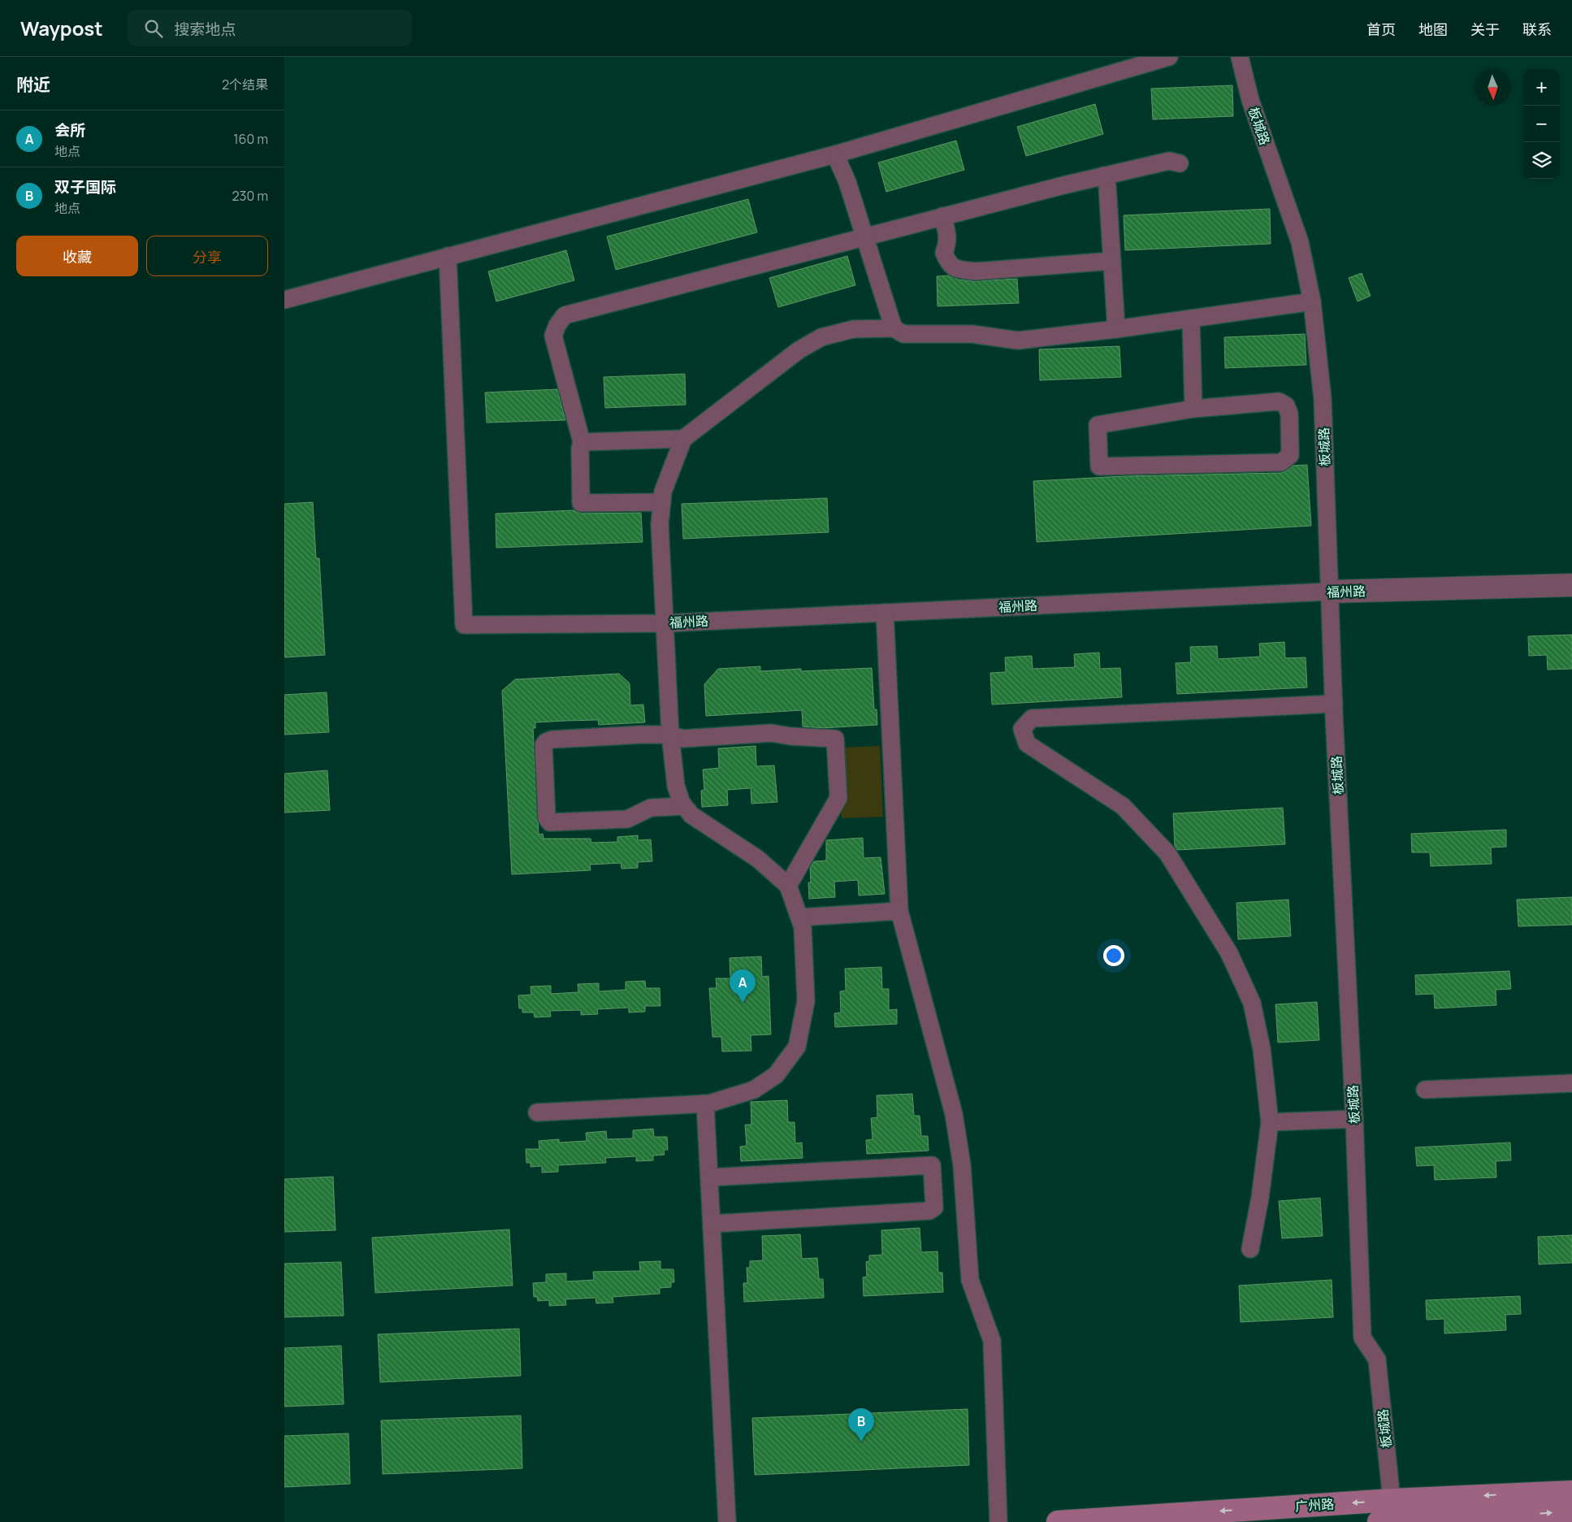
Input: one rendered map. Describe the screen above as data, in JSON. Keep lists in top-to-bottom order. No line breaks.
{"streets":{"main road":["广州路"],"street":["板城路","福州路"]},"crossings":[["板城路","福州路"],["板城路","广州路"]],"north":"bottom","page":{"header":"Waypost","search":"搜索地点","nav":["首页","地图","关于","联系"],"heading":["附近","2个结果"],"map_buttons":["+","−"],"list":[{"mark":"A","name":"会所","note":"地点","value":"160 m"},{"mark":"B","name":"双子国际","note":"地点","value":"230 m"}],"buttons":["收藏","分享"],"pins":["A","B"]}}
